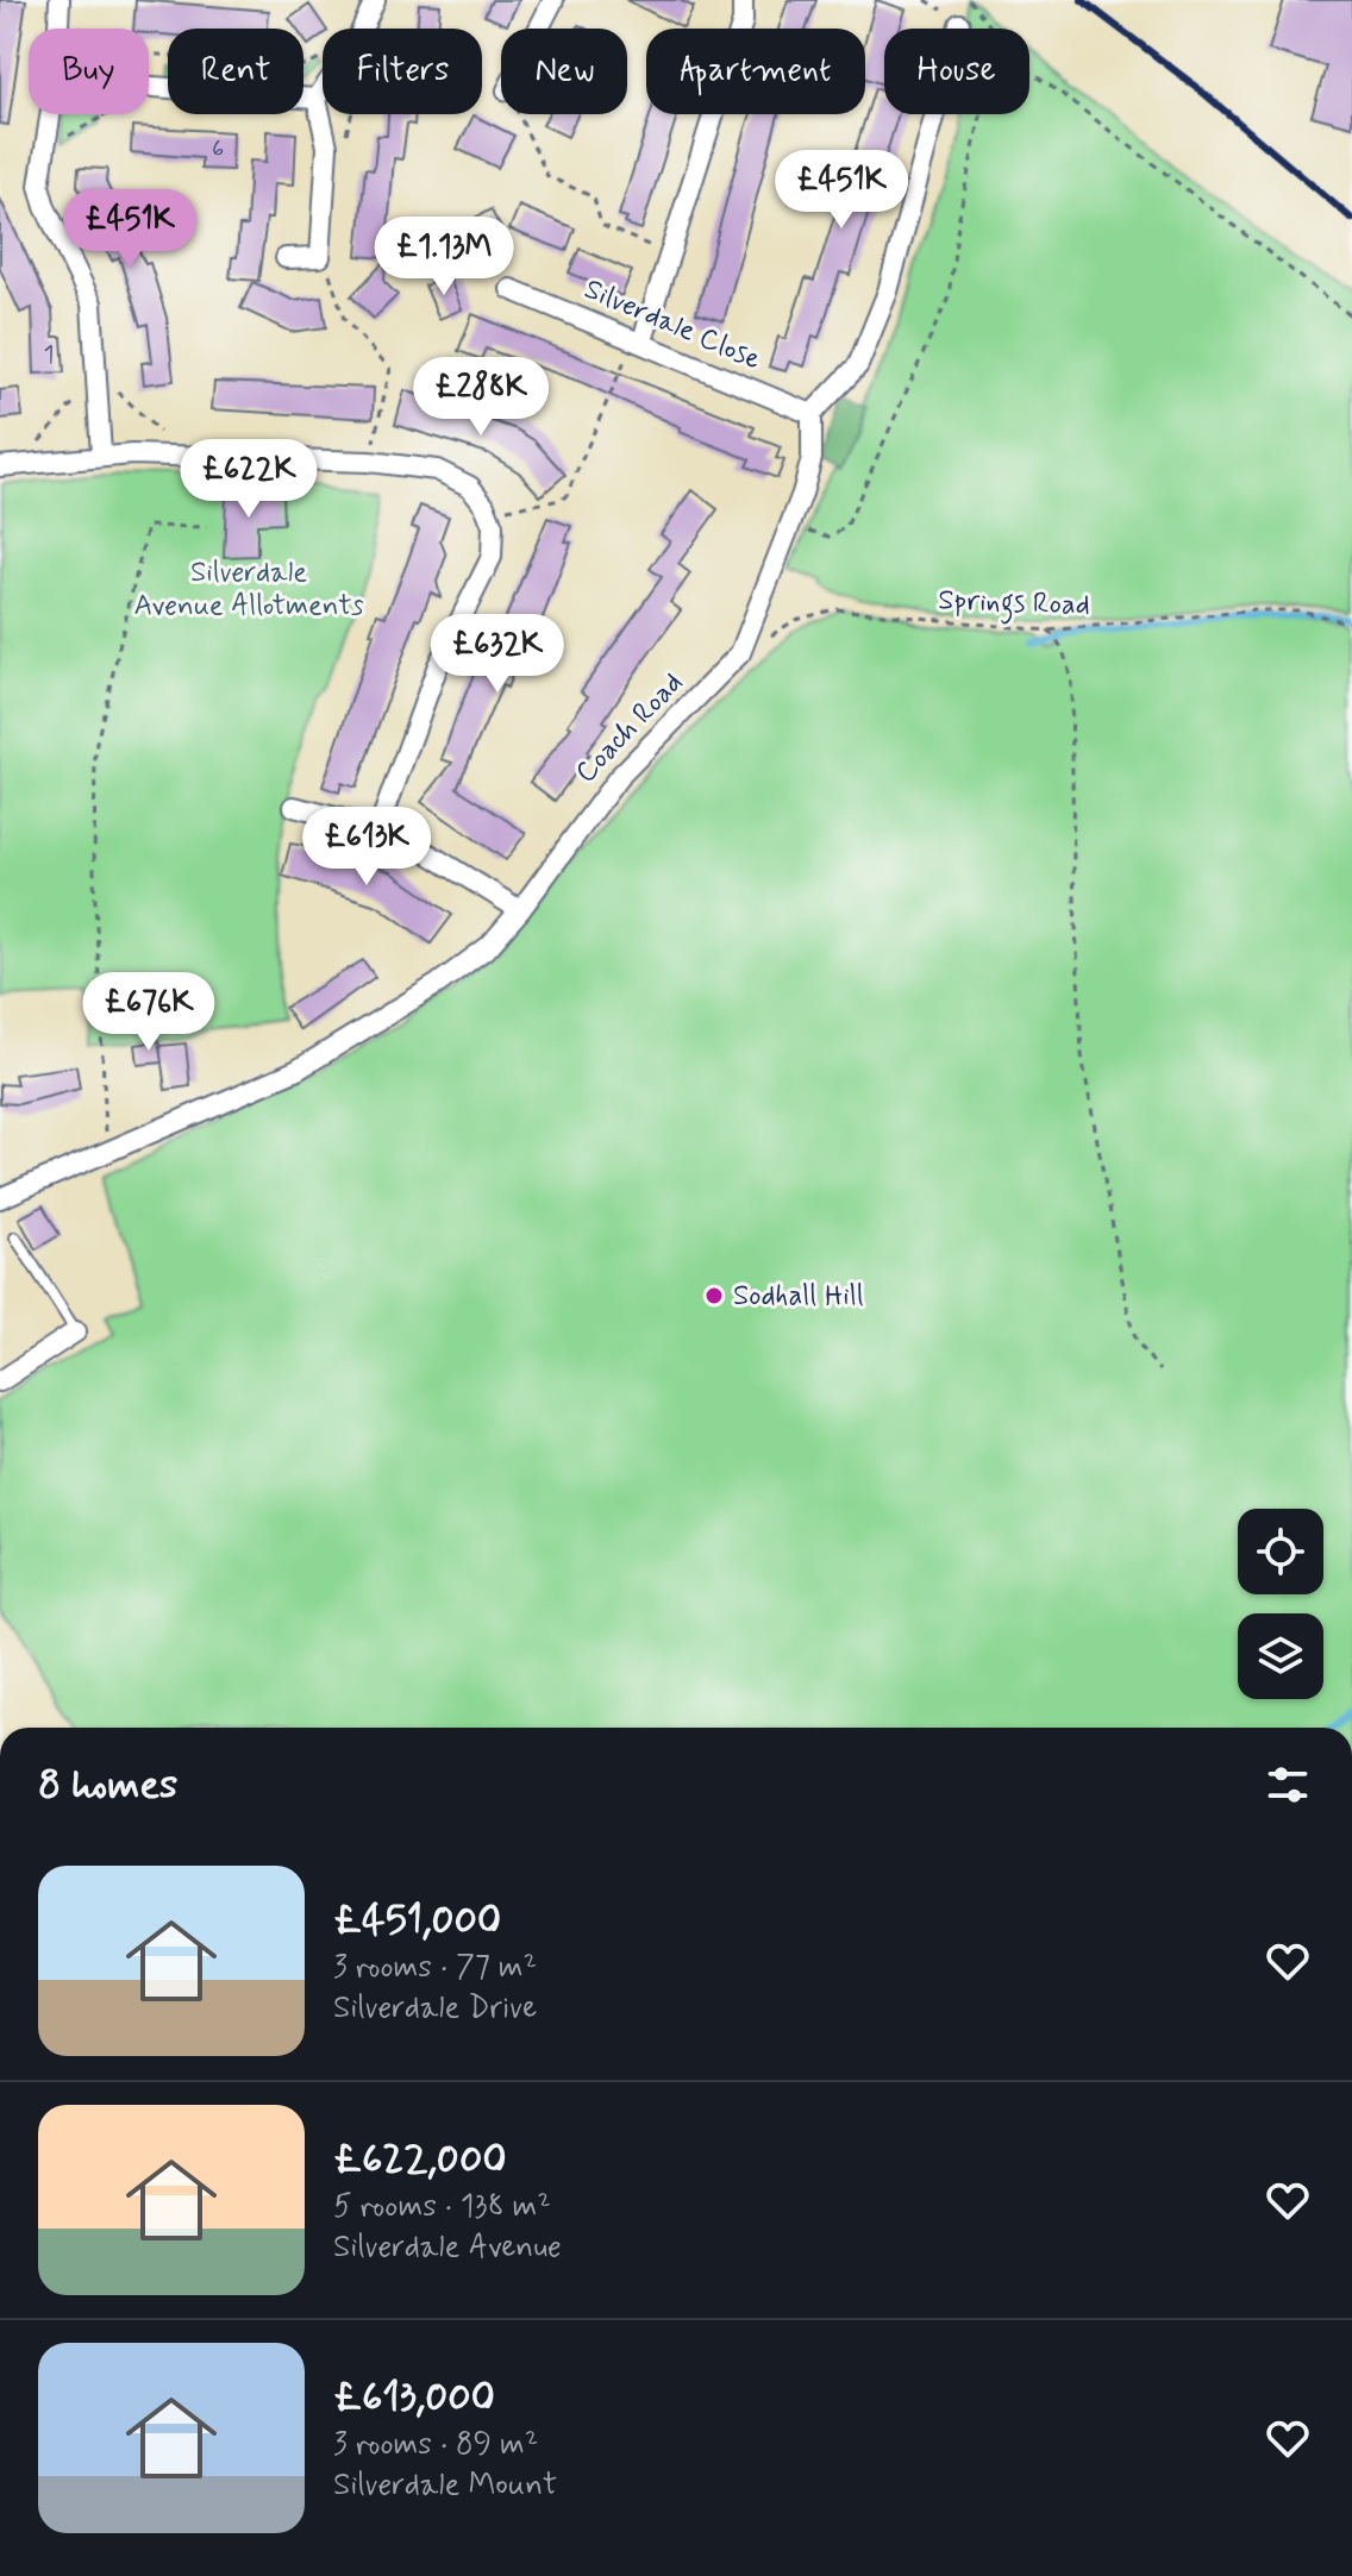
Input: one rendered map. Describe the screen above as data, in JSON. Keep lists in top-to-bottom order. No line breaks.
{"streets":{"street":["Silverdale Close","Coach Road"],"path":["Springs Road"]},"crossings":[["Silverdale Close","Coach Road"],["Springs Road","Coach Road"]],"parks":["Silverdale Avenue Allotments"],"places":["Sodhall Hill"],"house_numbers":["6","1"],"page":{"chip":["Buy","Rent","Filters","New","Apartment","House"],"price":["£451K","£451K","£1.13M","£288K","£622K","£632K","£613K","£676K"],"heading":"8 homes","list":[{"name":"£451,000","note":"3 rooms · 77 m² · Silverdale Drive"},{"name":"£622,000","note":"5 rooms · 138 m² · Silverdale Avenue"},{"name":"£613,000","note":"3 rooms · 89 m² · Silverdale Mount"}]}}
